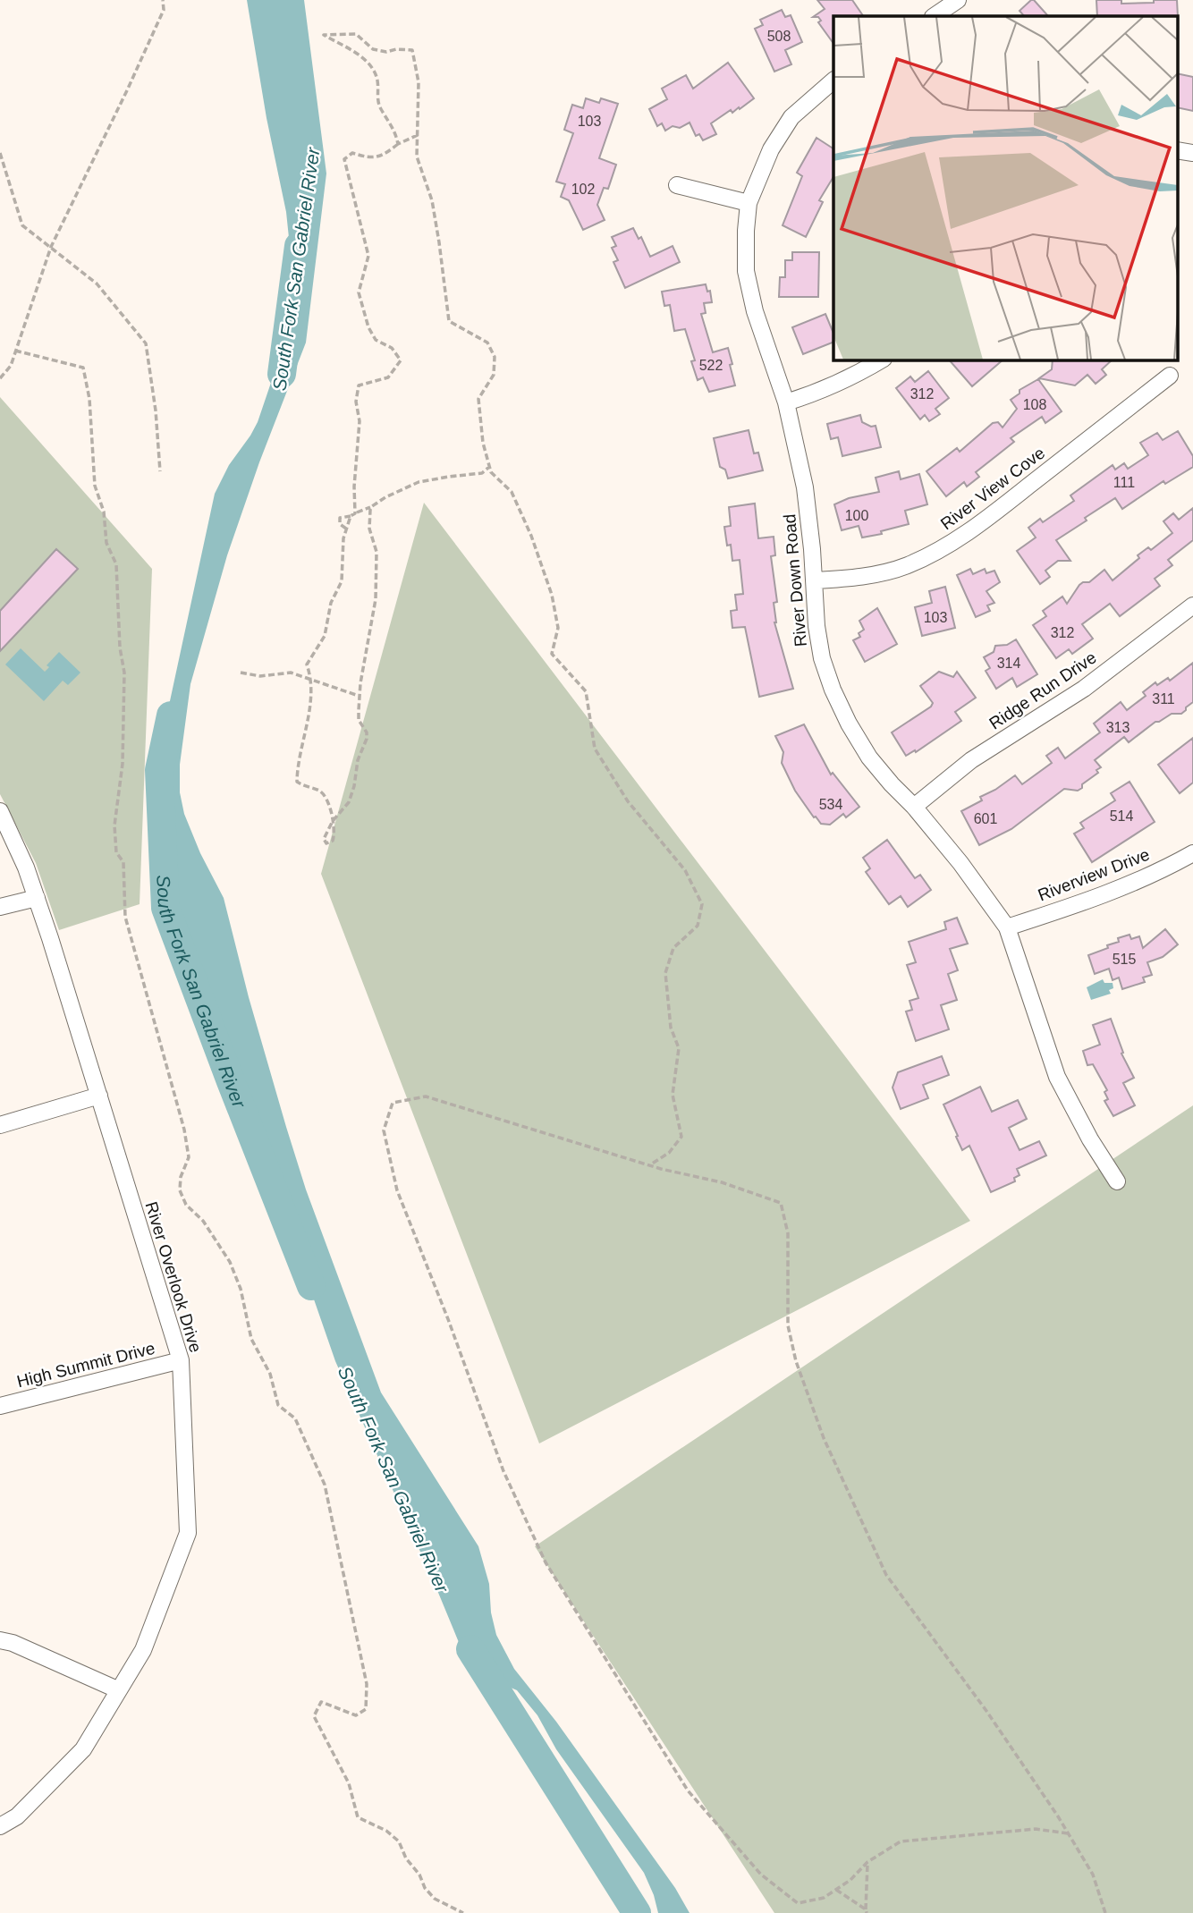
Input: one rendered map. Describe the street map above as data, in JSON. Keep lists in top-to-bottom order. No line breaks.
{"streets":{"street":["River View Cove","River Down Road","Ridge Run Drive","Riverview Drive","River Overlook Drive","High Summit Drive"]},"crossings":[["River View Cove","River Down Road"],["River Down Road","Ridge Run Drive"],["River Down Road","Riverview Drive"],["River Overlook Drive","High Summit Drive"]],"water":["South Fork San Gabriel River"],"house_numbers":["508","103","102","522","312","108","111","100","103","312","314","311","313","534","514","601","515"]}
